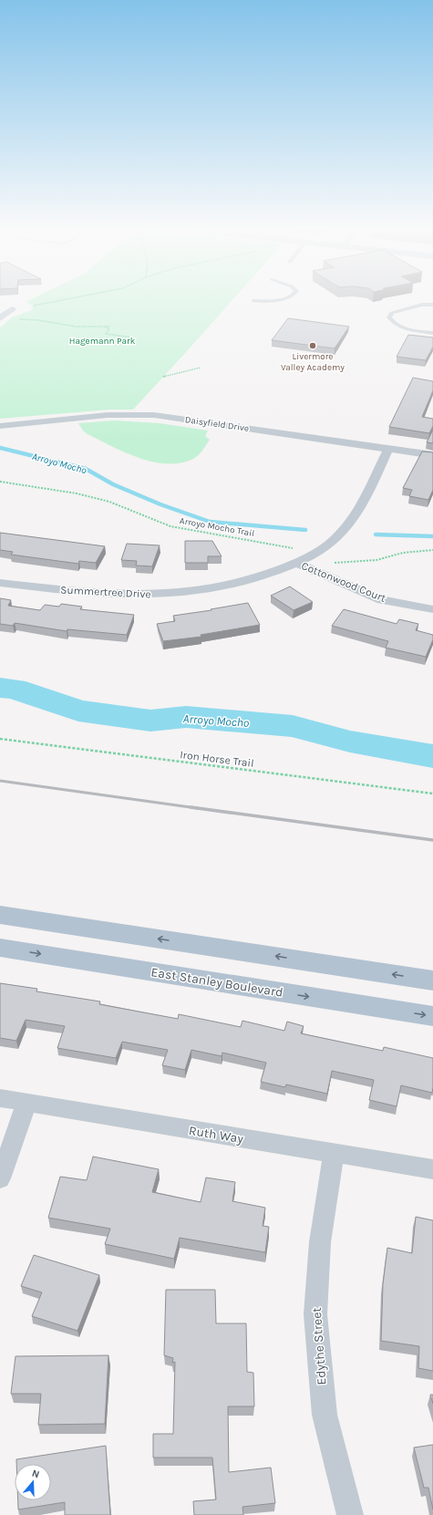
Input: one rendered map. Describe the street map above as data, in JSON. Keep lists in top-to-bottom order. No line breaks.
{"streets":{"main road":["East Stanley Boulevard"],"street":["Daisyfield Drive","Cottonwood Court","Summertree Drive","Ruth Way","Edythe Street"],"path":["Arroyo Mocho Trail","Iron Horse Trail"]},"crossings":[["Daisyfield Drive","Summertree Drive"],["Arroyo Mocho Trail","Summertree Drive"],["Cottonwood Court","Summertree Drive"],["Ruth Way","Edythe Street"]],"water":["Arroyo Mocho"],"parks":["Hagemann Park"],"places":["Livermore Valley Academy"],"north":"top"}
